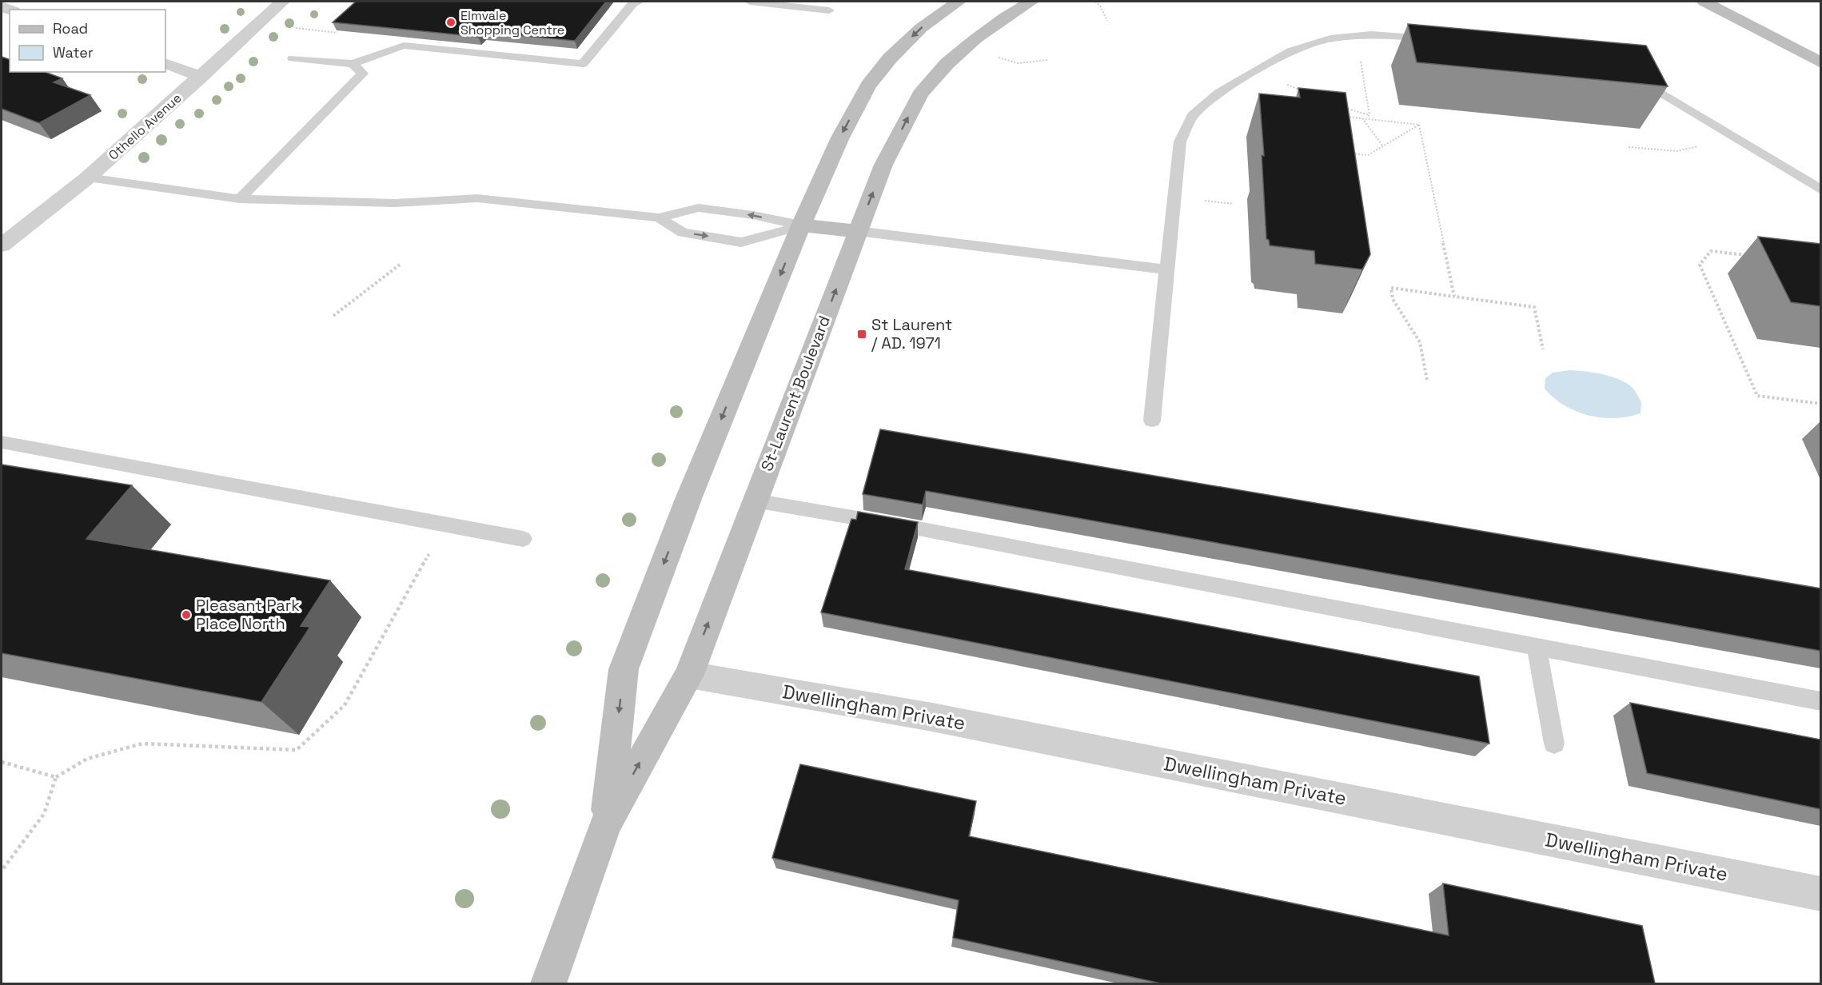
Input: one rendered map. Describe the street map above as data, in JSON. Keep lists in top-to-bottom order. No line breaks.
{"streets":{"street":["Othello Avenue","St-Laurent Boulevard","Dwellingham Private"]},"crossings":[["St-Laurent Boulevard","Dwellingham Private"]],"places":{"other":["Elmvale Shopping Centre","Pleasant Park Place North"],"transit":["St Laurent / AD. 1971"]},"legend":["Road","Water"]}
